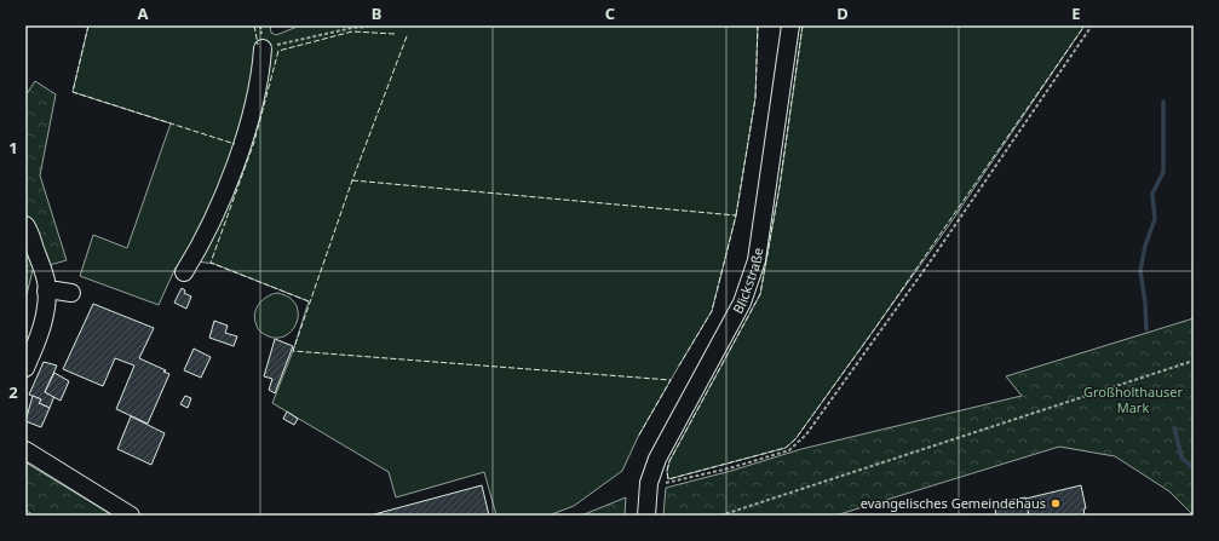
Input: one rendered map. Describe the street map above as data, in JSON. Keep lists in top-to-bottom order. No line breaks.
{"streets":{"street":["Blickstraße"]},"parks":["Großholthauser Mark"],"places":["evangelisches Gemeindehaus"],"grid":{"columns":["A","B","C","D","E"],"rows":["1","2"]}}
